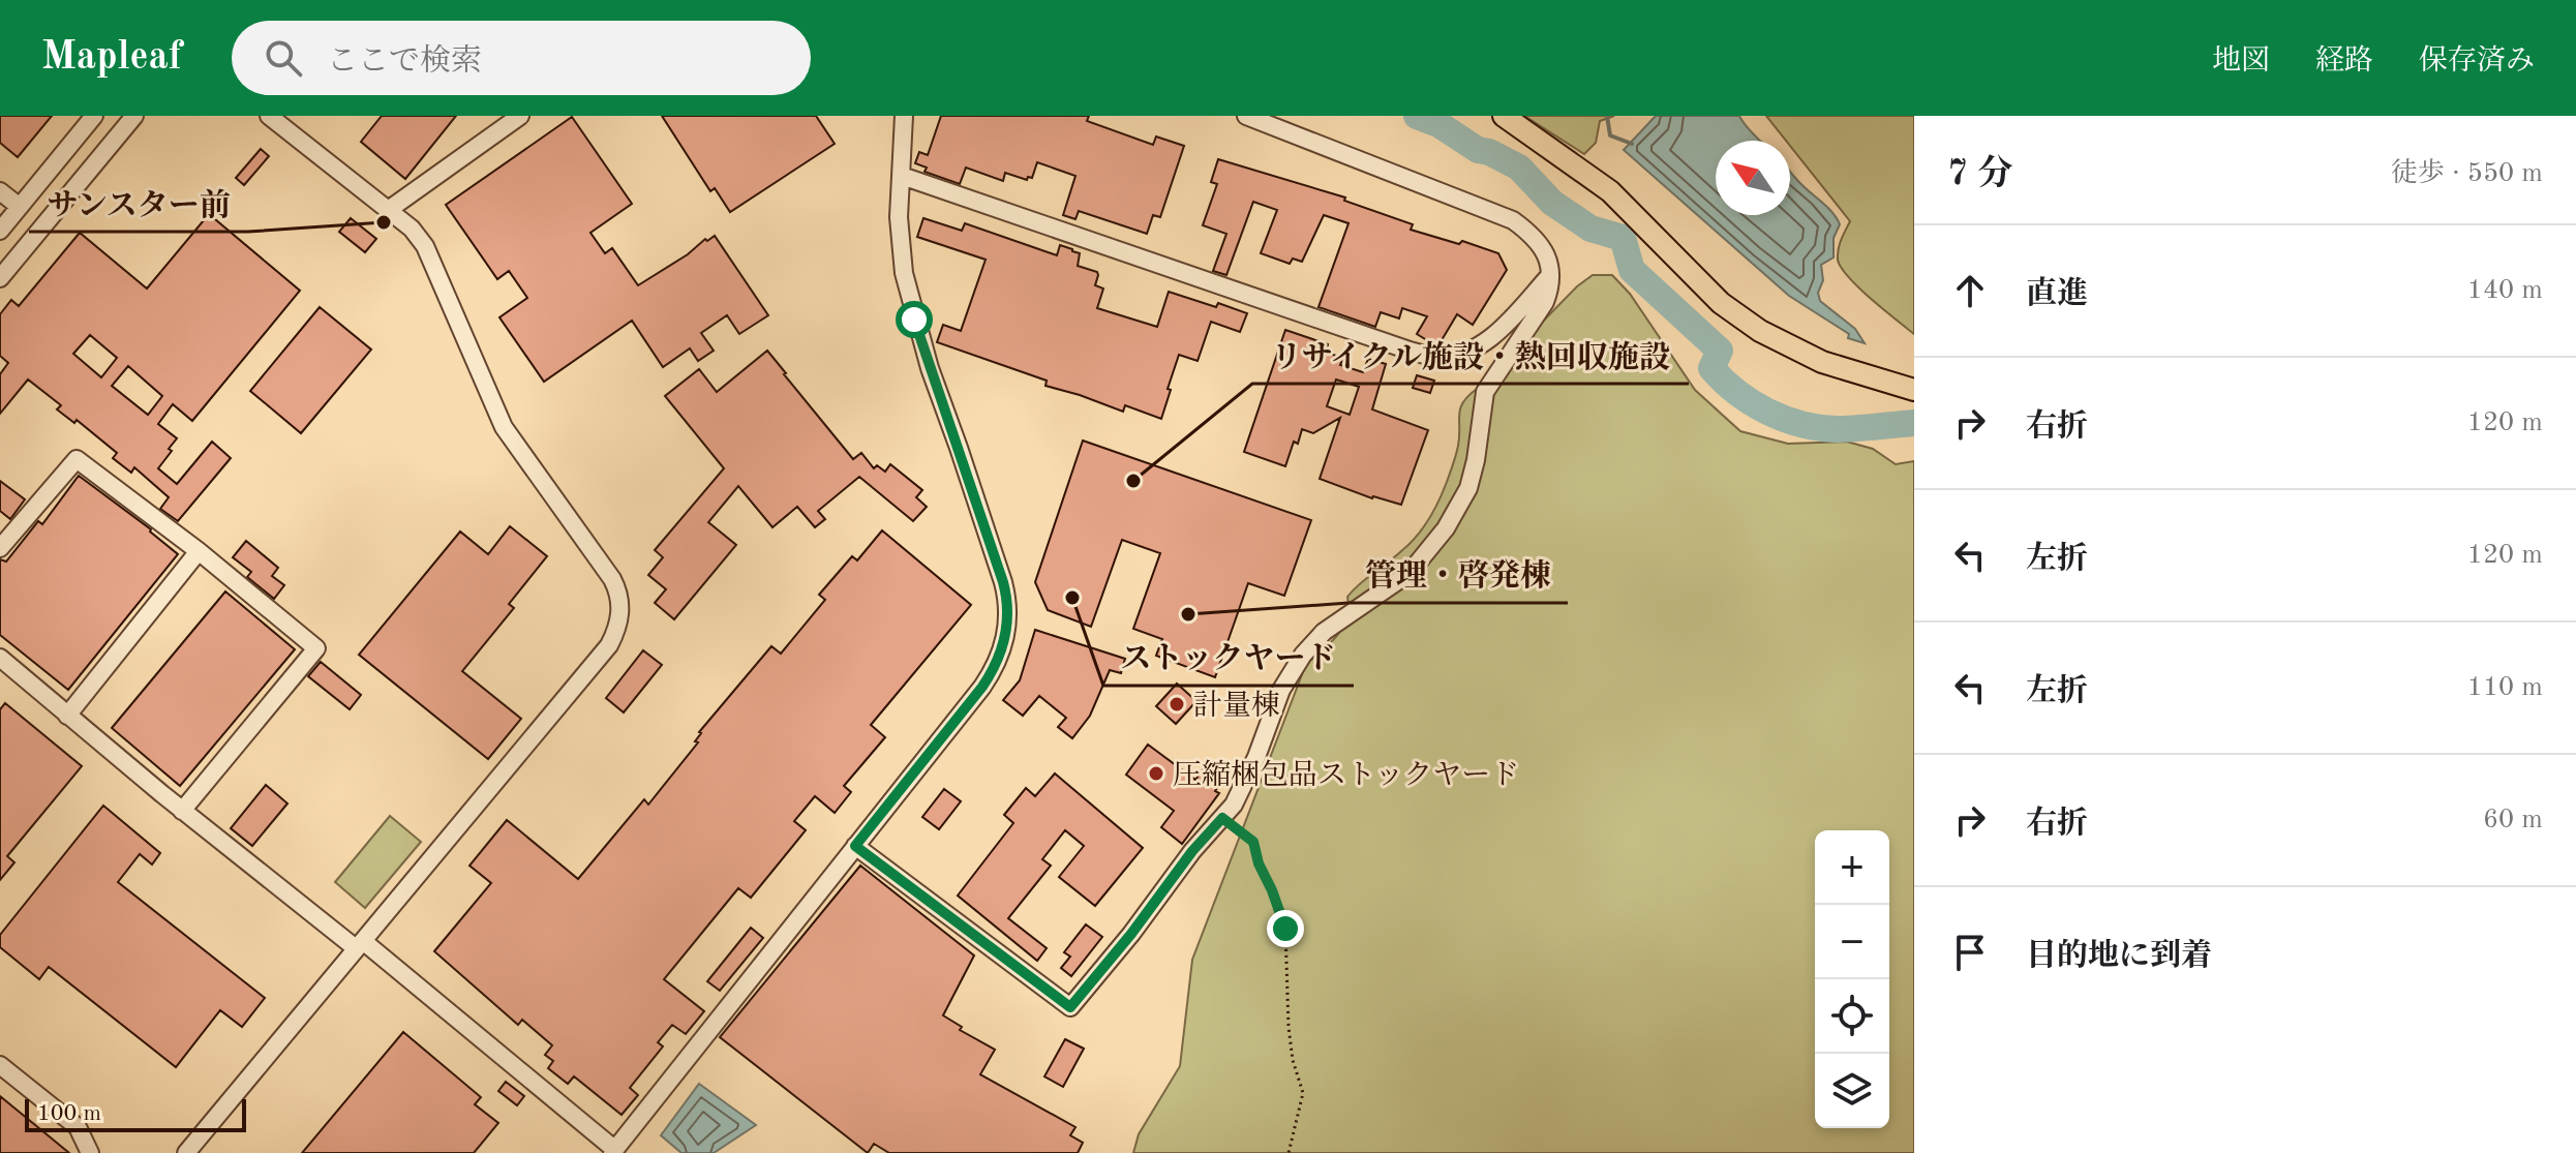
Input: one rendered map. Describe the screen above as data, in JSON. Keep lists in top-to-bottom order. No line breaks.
{"places":["サンスター前","リサイクル施設・熱回収施設","ストックヤード","管理・啓発棟","計量棟","圧縮梱包品ストックヤード"],"scale_bar":"100 m","north":"top left","page":{"header":"Mapleaf","search":"ここで検索","nav":["地図","経路","保存済み"],"heading":["7 分","徒歩 · 550 m"],"list":[["直進","140 m"],["右折","120 m"],["左折","120 m"],["左折","110 m"],["右折","60 m"],"目的地に到着"],"map_buttons":["+","−"],"scale":"100 m"}}
